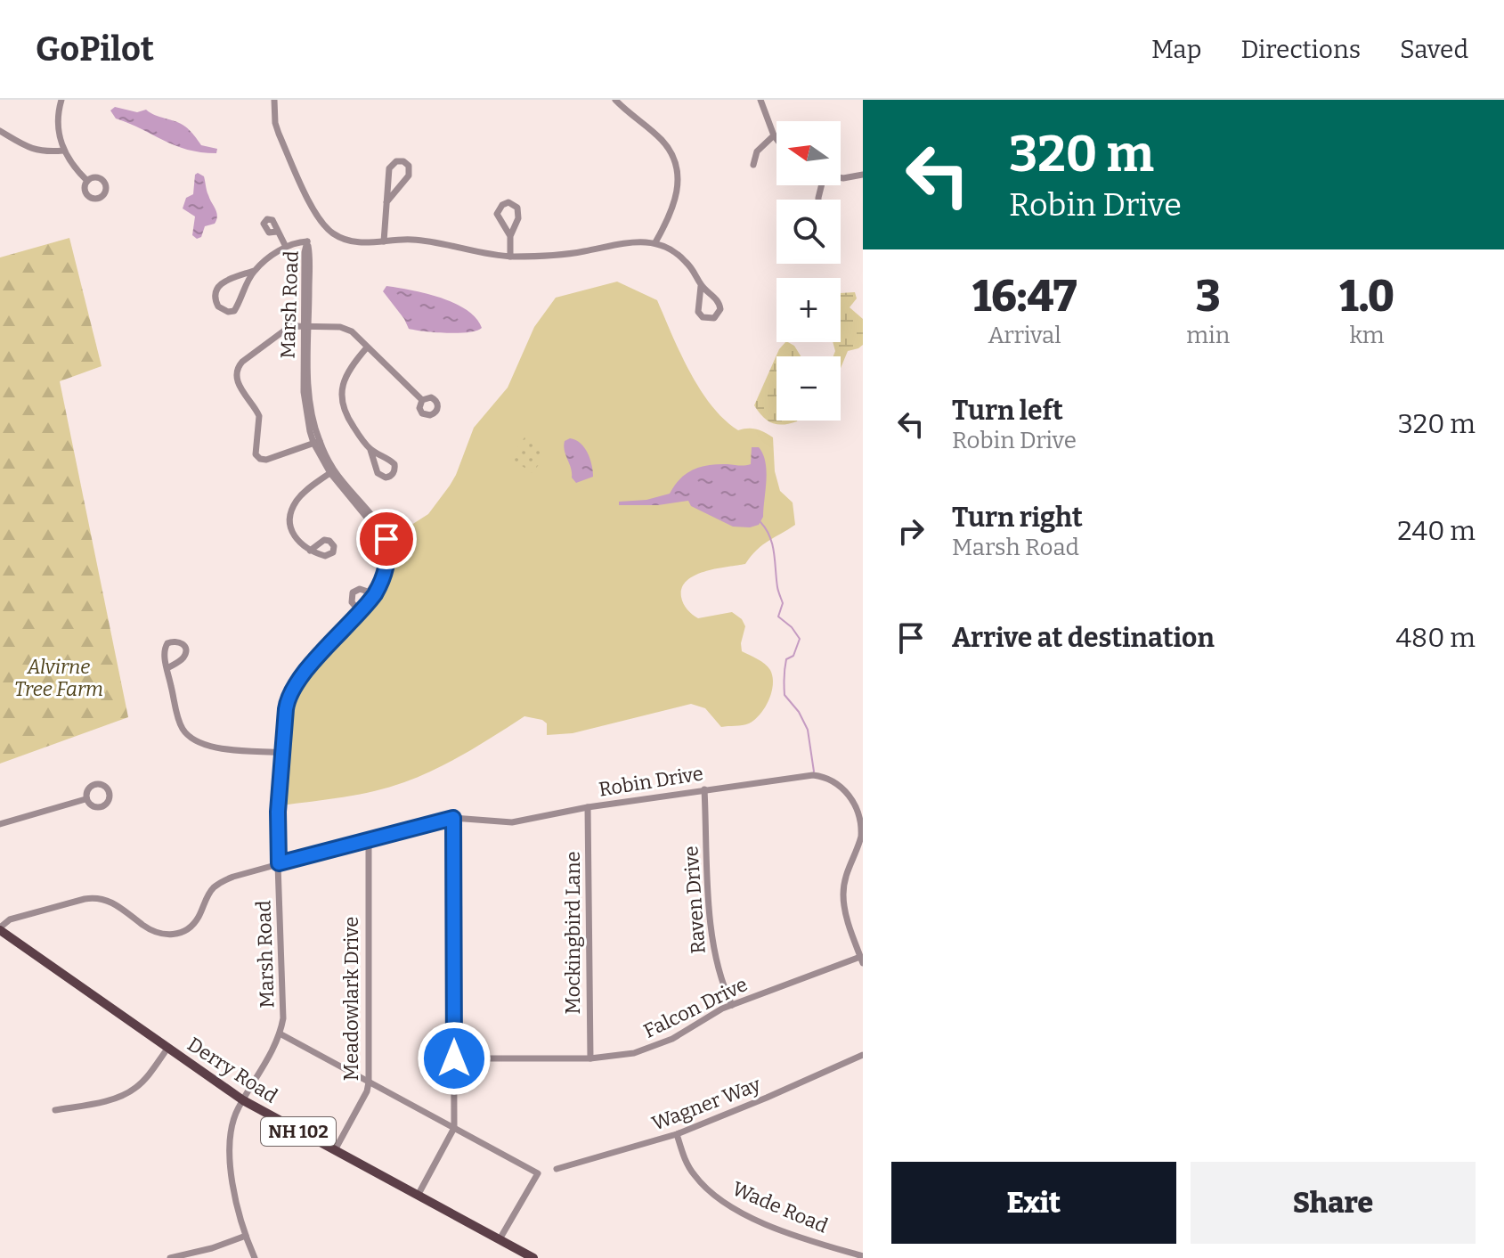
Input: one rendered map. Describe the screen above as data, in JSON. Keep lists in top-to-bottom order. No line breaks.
{"streets":{"main road":["Derry Road","NH 102"],"street":["Marsh Road","Robin Drive","Raven Drive","Mockingbird Lane","Meadowlark Drive","Falcon Drive","Wagner Way","Wade Road"]},"crossings":[["Marsh Road","Robin Drive"],["Marsh Road","Derry Road"],["Robin Drive","Raven Drive"],["Robin Drive","Mockingbird Lane"],["Robin Drive","Meadowlark Drive"],["Robin Drive","Falcon Drive"],["Robin Drive","Derry Road"],["Raven Drive","Falcon Drive"],["Mockingbird Lane","Falcon Drive"],["Meadowlark Drive","Derry Road"],["Wagner Way","Wade Road"]],"parks":["Alvirne Tree Farm"],"north":"left","page":{"header":"GoPilot","nav":["Map","Directions","Saved"],"turn":["320 m","Robin Drive"],"map_buttons":["+","−"],"eta":["16:47","Arrival","3","min","1.0","km"],"list":[{"name":"Turn left","note":"Robin Drive","value":"320 m"},{"name":"Turn right","note":"Marsh Road","value":"240 m"},{"name":"Arrive at destination","value":"480 m"}],"buttons":["Exit","Share"]}}
